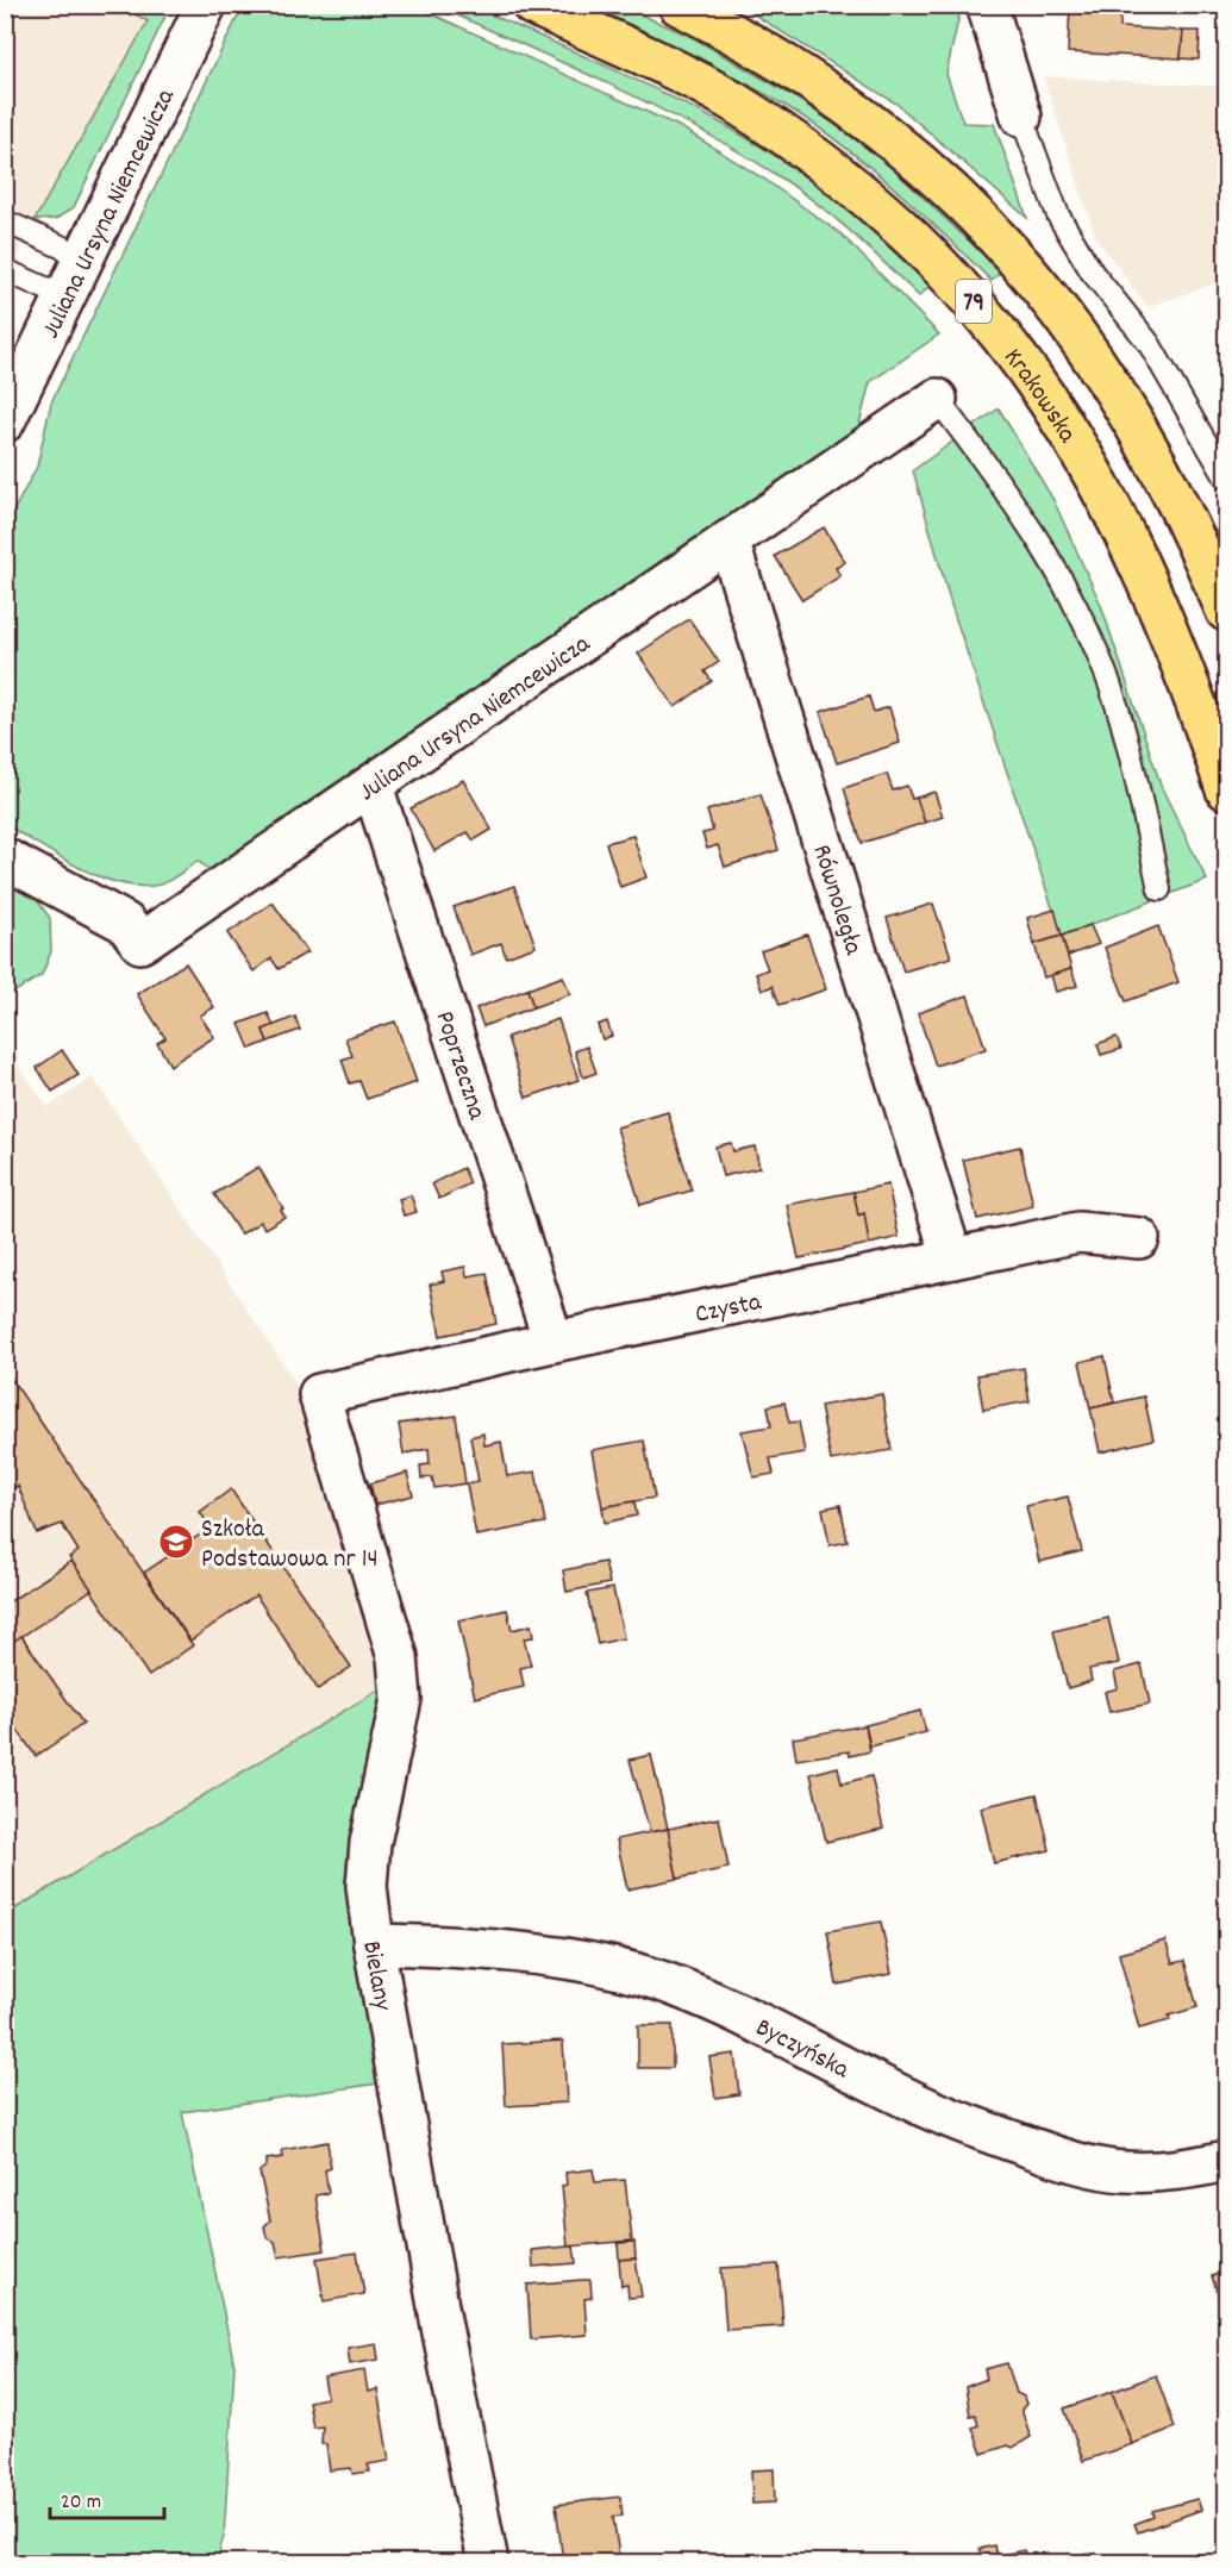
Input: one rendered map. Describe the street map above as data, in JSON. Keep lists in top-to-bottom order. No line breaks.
{"streets":{"main road":["79","Krakowska"],"street":["Juliana Ursyna Niemcewicza","Równoległa","Poprzeczna","Czysta","Bielany","Byczyńska"]},"crossings":[["Juliana Ursyna Niemcewicza","Równoległa"],["Juliana Ursyna Niemcewicza","Poprzeczna"],["Równoległa","Czysta"],["Poprzeczna","Czysta"],["Czysta","Bielany"],["Bielany","Byczyńska"]],"places":{"school or university":["Szkoła Podstawowa nr 14"]},"scale_bar":"20 m"}
